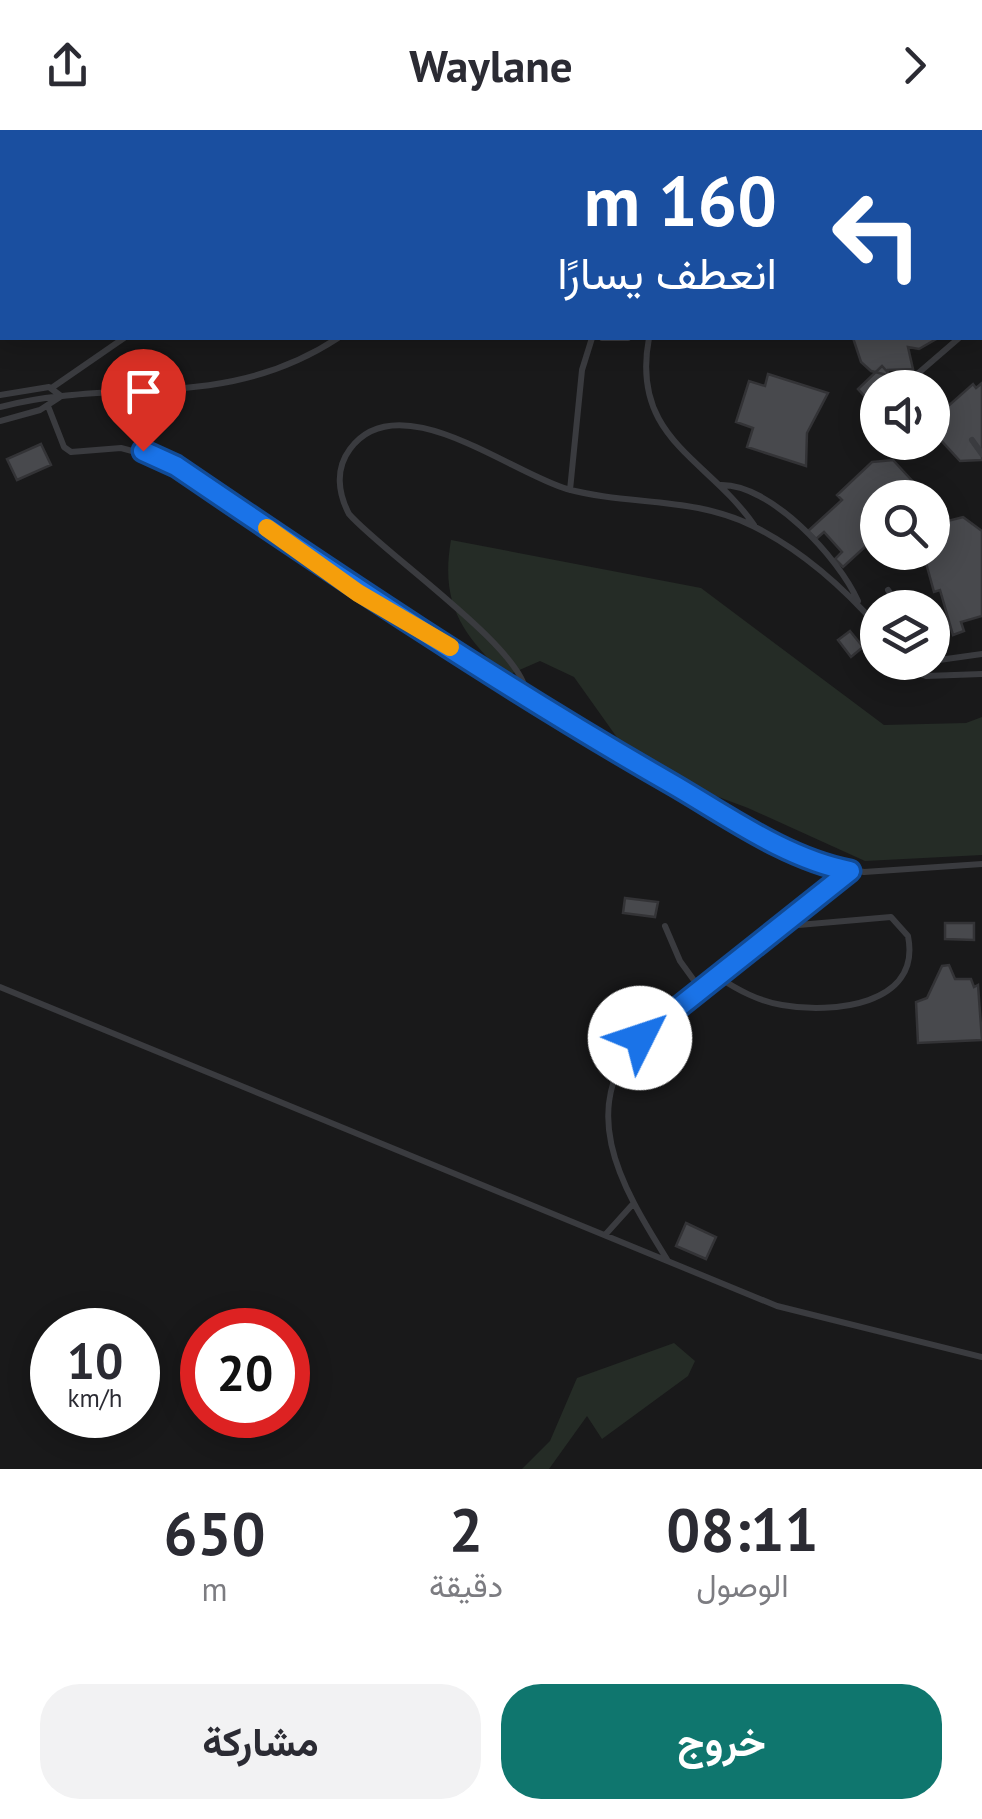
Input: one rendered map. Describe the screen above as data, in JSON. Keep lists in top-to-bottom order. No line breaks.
{"page":{"header":"Waylane","turn":["160 m","انعطف يسارًا"],"speed":"10 km/h","limit":"20","eta":["08:11","الوصول","2","دقيقة","650","m"],"buttons":["خروج","مشاركة"]}}
